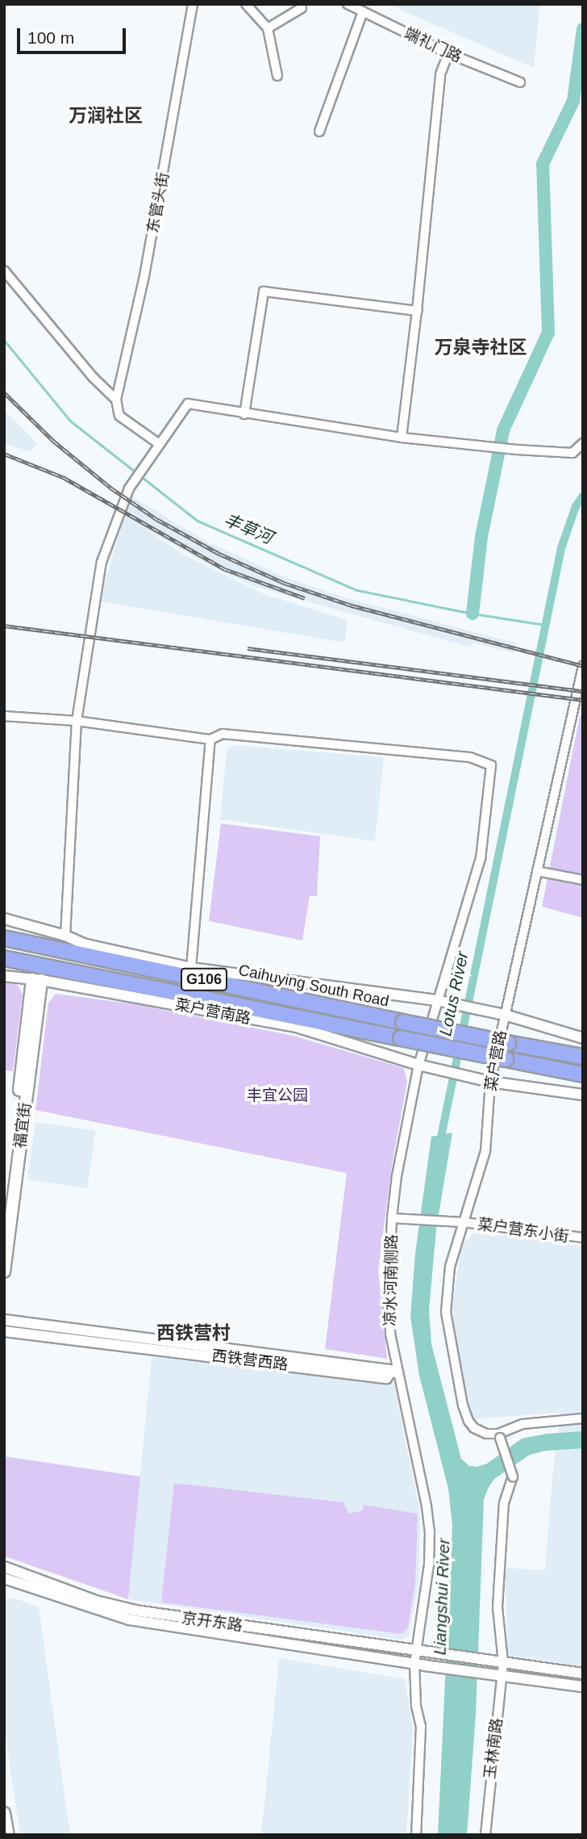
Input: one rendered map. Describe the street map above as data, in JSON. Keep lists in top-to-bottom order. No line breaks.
{"streets":{"highway":["G106","Caihuying South Road"],"main road":["福宜街"],"street":["端礼门路","东管头街","菜户营南路","菜户营路","菜户营东小街","凉水河南侧路","西铁营西路","京开东路","玉林南路"]},"crossings":[["菜户营南路","菜户营路"],["菜户营南路","福宜街"],["菜户营南路","凉水河南侧路"],["菜户营路","菜户营东小街"],["菜户营路","玉林南路"],["菜户营东小街","凉水河南侧路"],["凉水河南侧路","西铁营西路"],["凉水河南侧路","京开东路"],["京开东路","玉林南路"]],"districts":["万润社区","万泉寺社区","西铁营村"],"water":["丰草河","Lotus River","Liangshui River"],"parks":["丰宜公园"],"scale_bar":"100 m"}
